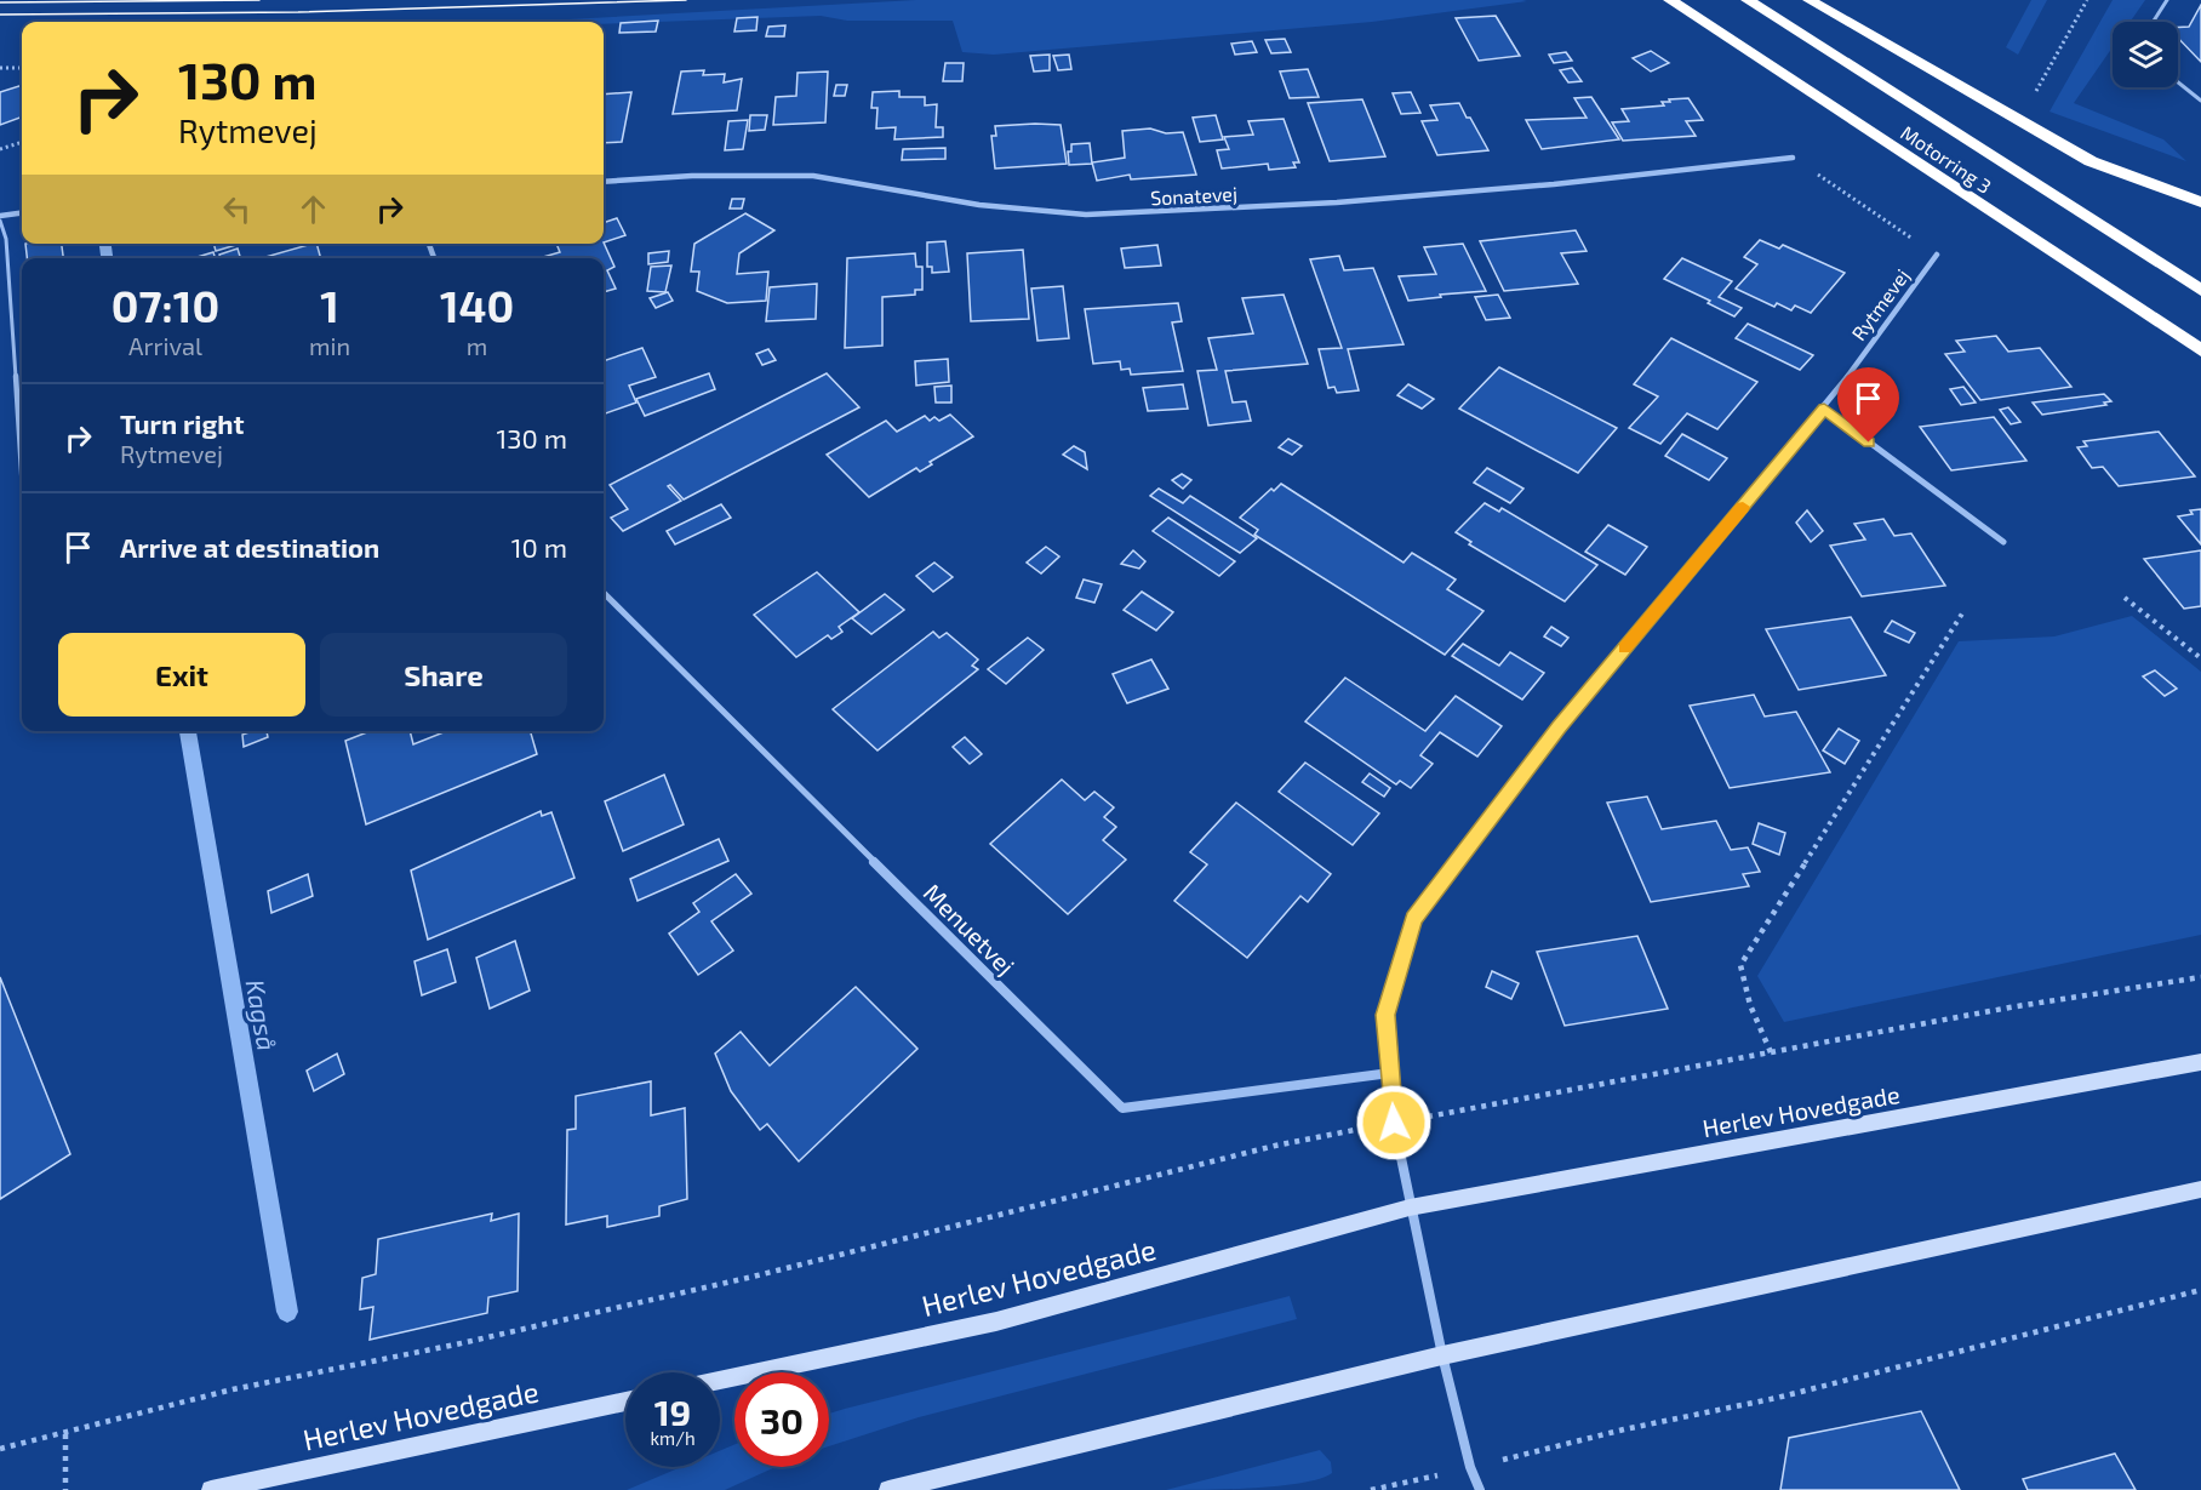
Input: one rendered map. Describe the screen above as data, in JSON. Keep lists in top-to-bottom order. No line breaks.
{"streets":{"highway":["Motorring 3"],"main road":["Herlev Hovedgade"],"street":["Sonatevej","Rytmevej","Menuetvej"]},"crossings":[["Rytmevej","Menuetvej"],["Rytmevej","Herlev Hovedgade"]],"water":["Kagså"],"page":{"turn":["130 m","Rytmevej"],"eta":["07:10","Arrival","1","min","140","m"],"list":[{"name":"Turn right","note":"Rytmevej","value":"130 m"},{"name":"Arrive at destination","value":"10 m"}],"buttons":["Exit","Share"],"speed":"19 km/h","limit":"30"}}
